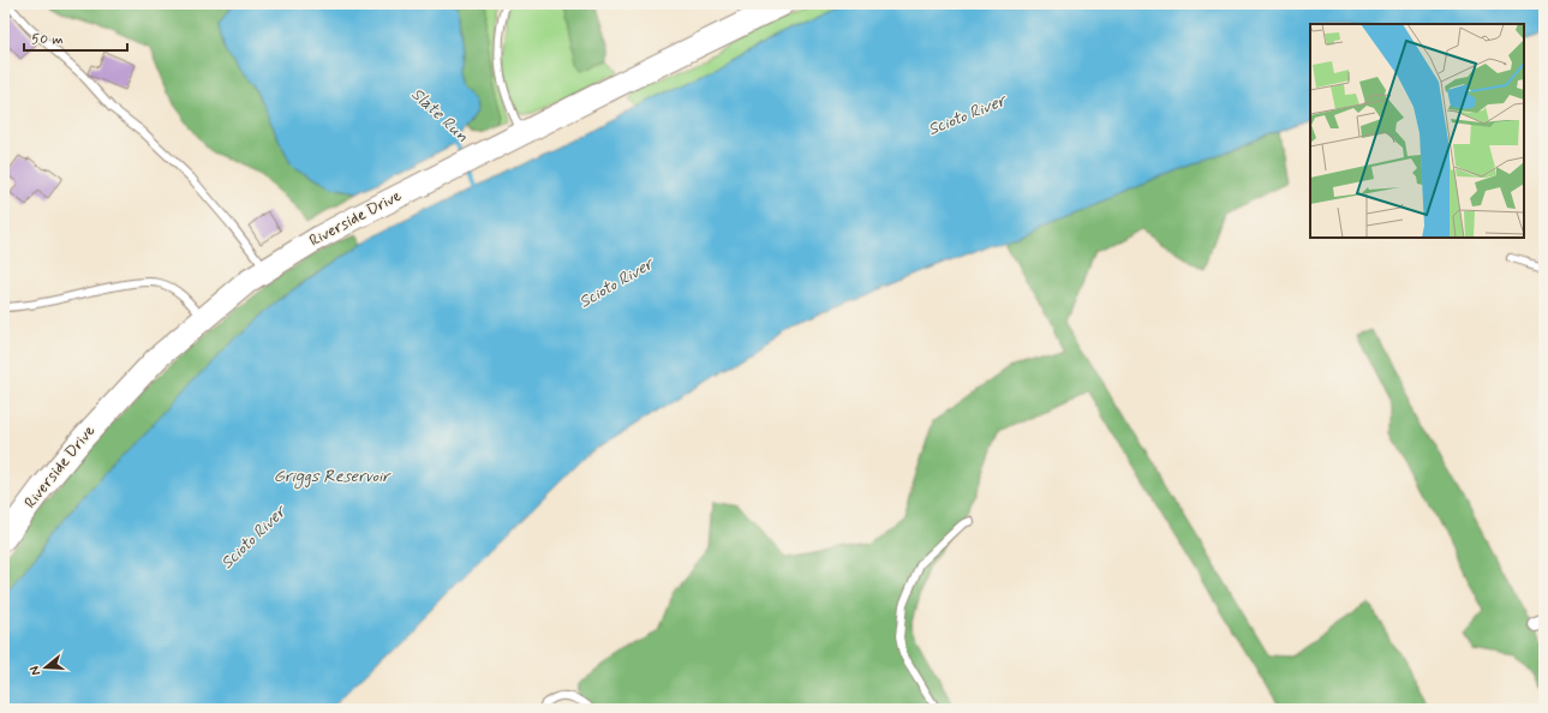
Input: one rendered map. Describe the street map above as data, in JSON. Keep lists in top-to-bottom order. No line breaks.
{"streets":{"main road":["Riverside Drive"]},"water":["Slate Run","Scioto River","Griggs Reservoir"],"scale_bar":"50 m","north":"left"}
